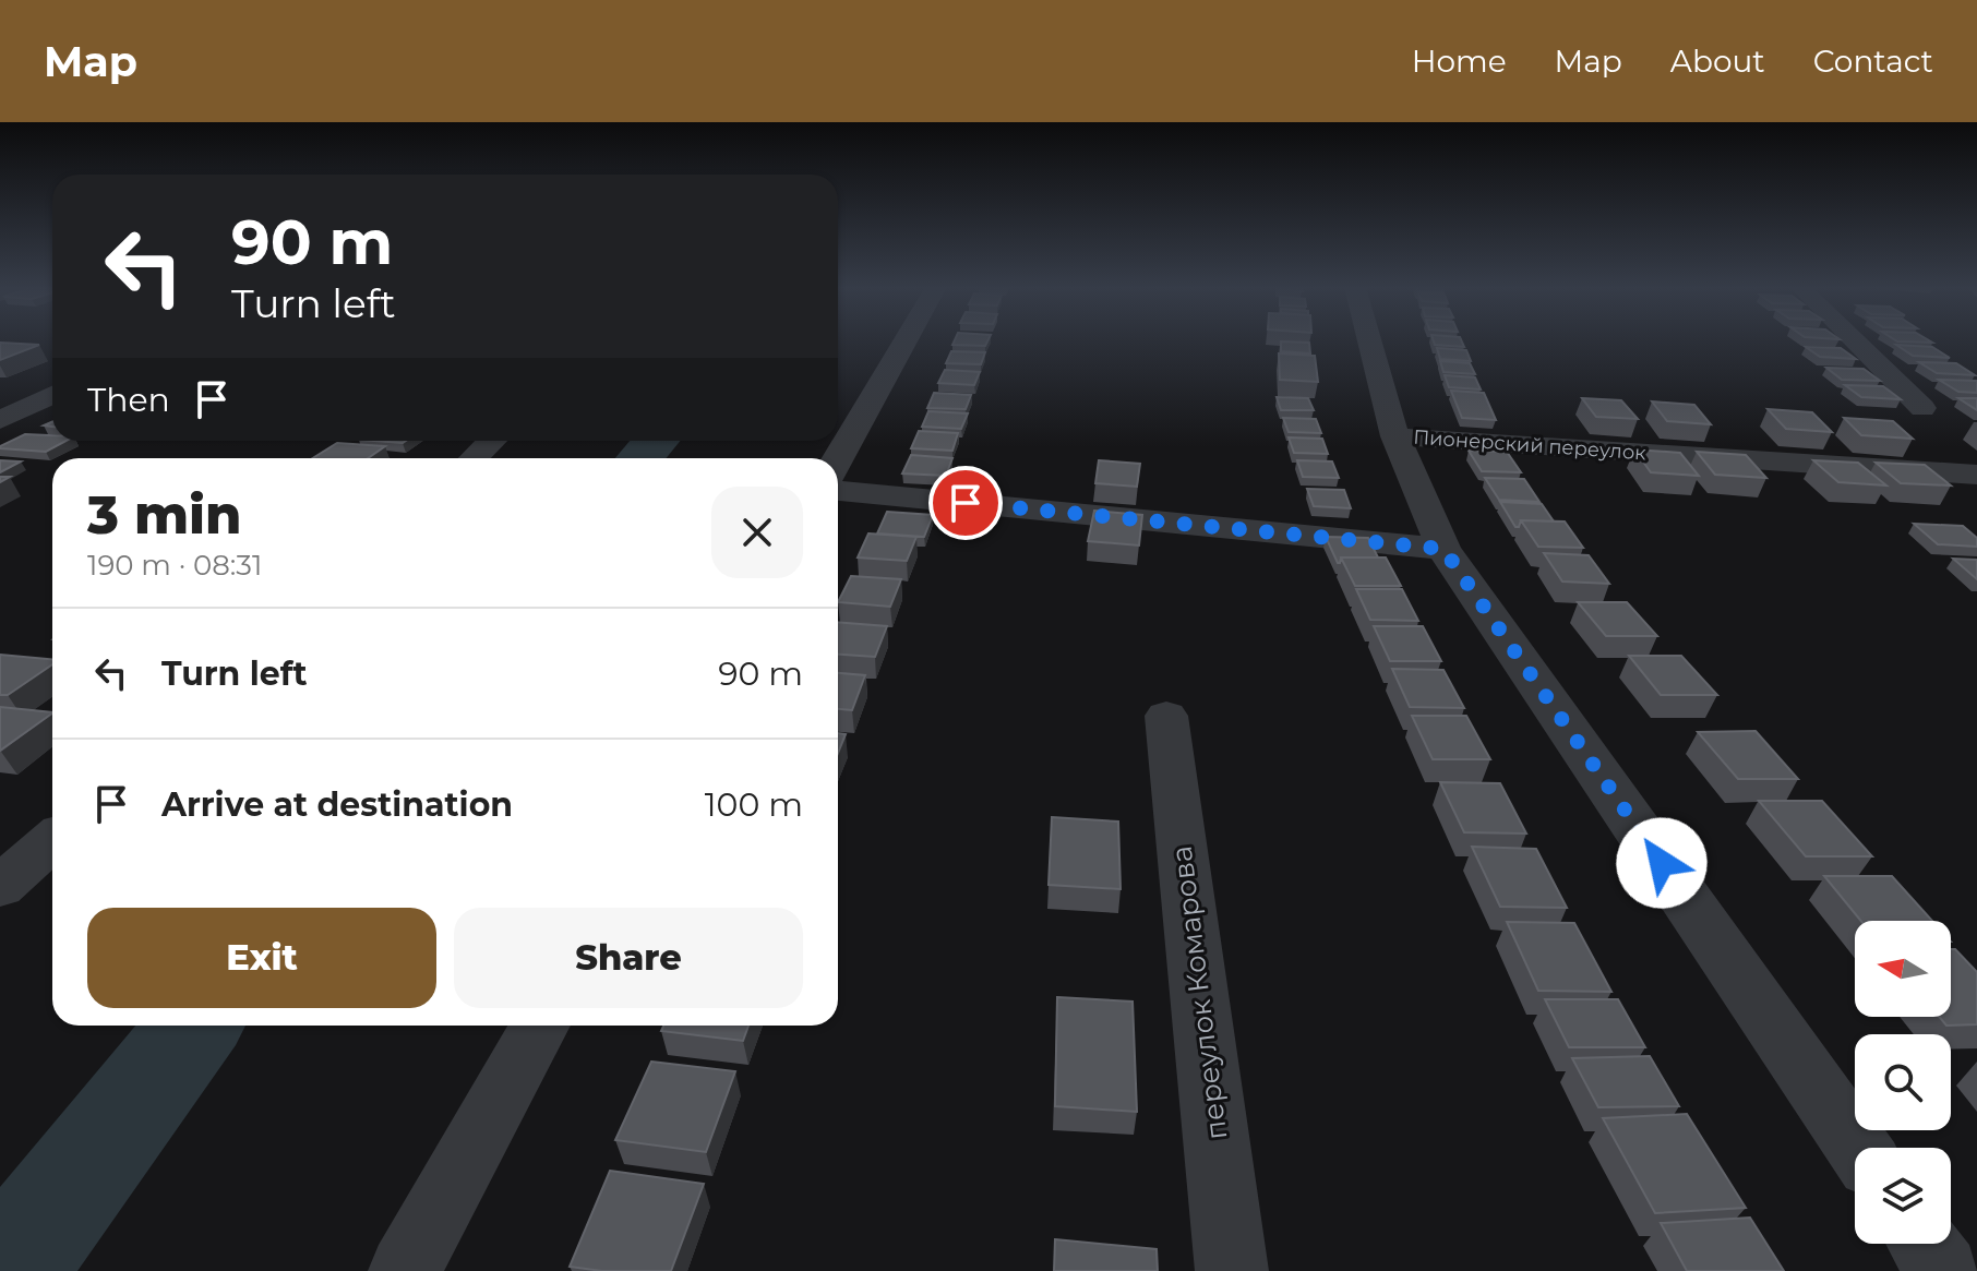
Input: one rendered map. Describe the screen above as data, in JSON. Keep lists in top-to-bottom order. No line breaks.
{"streets":{"street":["Пионерский переулок","переулок Комарова"]},"north":"left","page":{"header":"Map","nav":["Home","Map","About","Contact"],"turn":["90 m","Turn left"],"then":"Then","heading":["3 min","190 m · 08:31"],"list":[{"name":"Turn left","value":"90 m"},{"name":"Arrive at destination","value":"100 m"}],"buttons":["Exit","Share"]}}
